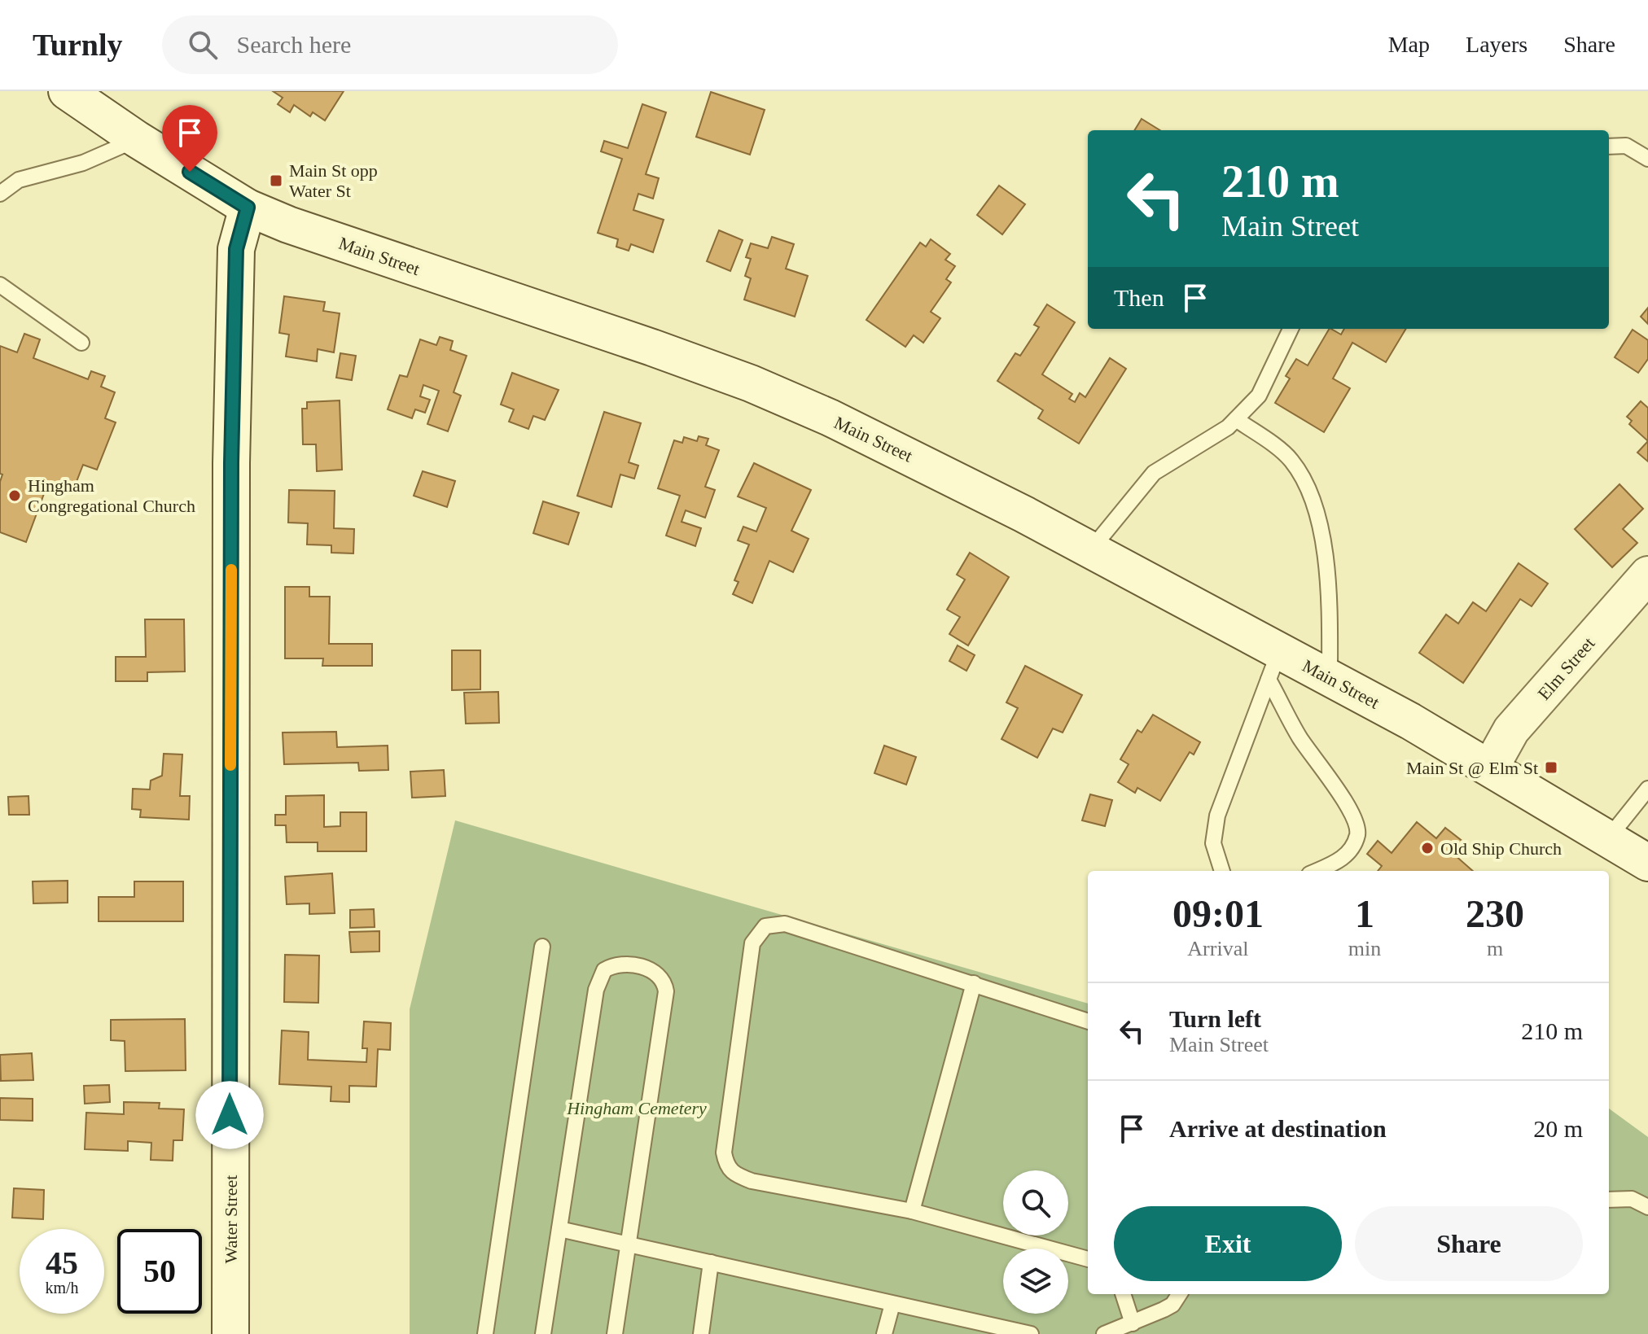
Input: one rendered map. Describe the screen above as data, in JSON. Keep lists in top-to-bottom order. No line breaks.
{"streets":{"main road":["Main Street","Elm Street","Water Street"]},"crossings":[["Main Street","Elm Street"],["Main Street","Water Street"]],"parks":["Hingham Cemetery"],"places":{"transit":["Main St opp Water St","Main St @ Elm St"],"other":["Hingham Congregational Church","Old Ship Church"]},"page":{"header":"Turnly","search":"Search here","nav":["Map","Layers","Share"],"turn":["210 m","Main Street"],"then":"Then","eta":["09:01","Arrival","1","min","230","m"],"list":[{"name":"Turn left","note":"Main Street","value":"210 m"},{"name":"Arrive at destination","value":"20 m"}],"buttons":["Exit","Share"],"speed":"45 km/h","limit":"50"}}
